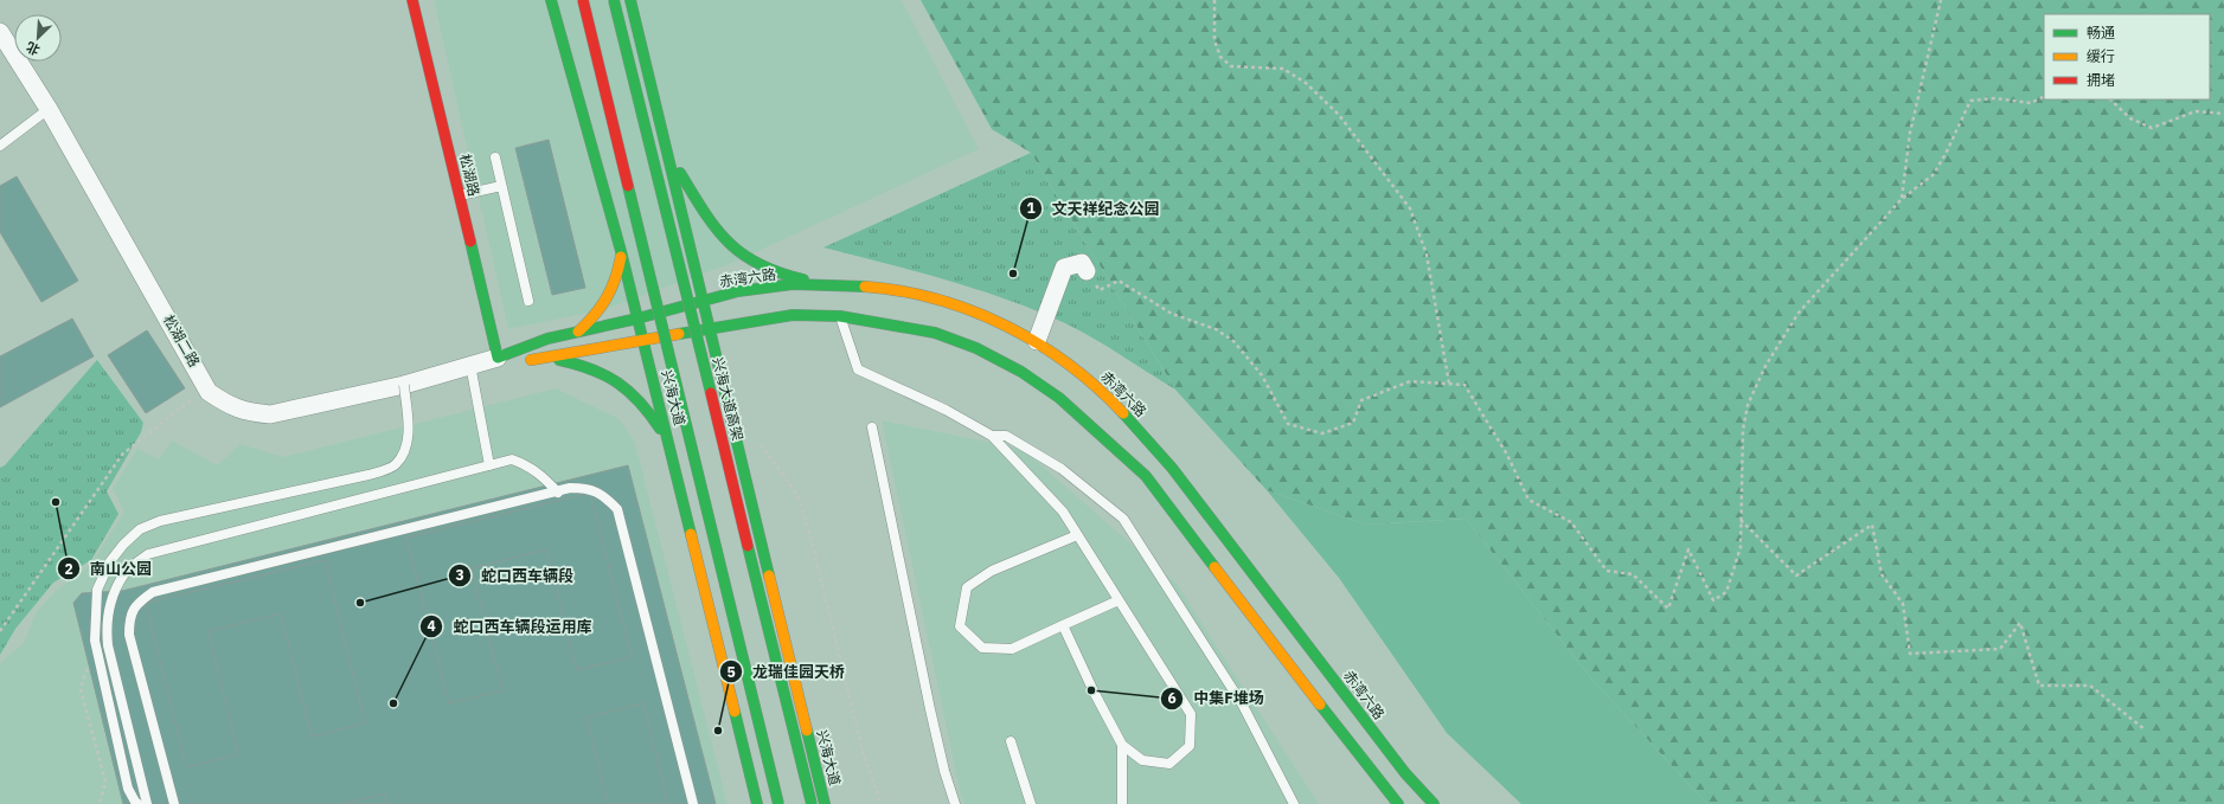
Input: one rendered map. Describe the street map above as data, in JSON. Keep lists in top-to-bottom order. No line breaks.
{"streets":{"street":["松湖路","赤湾六路","松湖二路","兴海大道","兴海大道高架"]},"crossings":[["松湖路","松湖二路"],["赤湾六路","兴海大道"]],"places":["文天祥纪念公园","南山公园","蛇口西车辆段","中集F堆场","蛇口西车辆段运用库","龙瑞佳园天桥"],"legend":["畅通","缓行","拥堵"],"north":"bottom left"}
